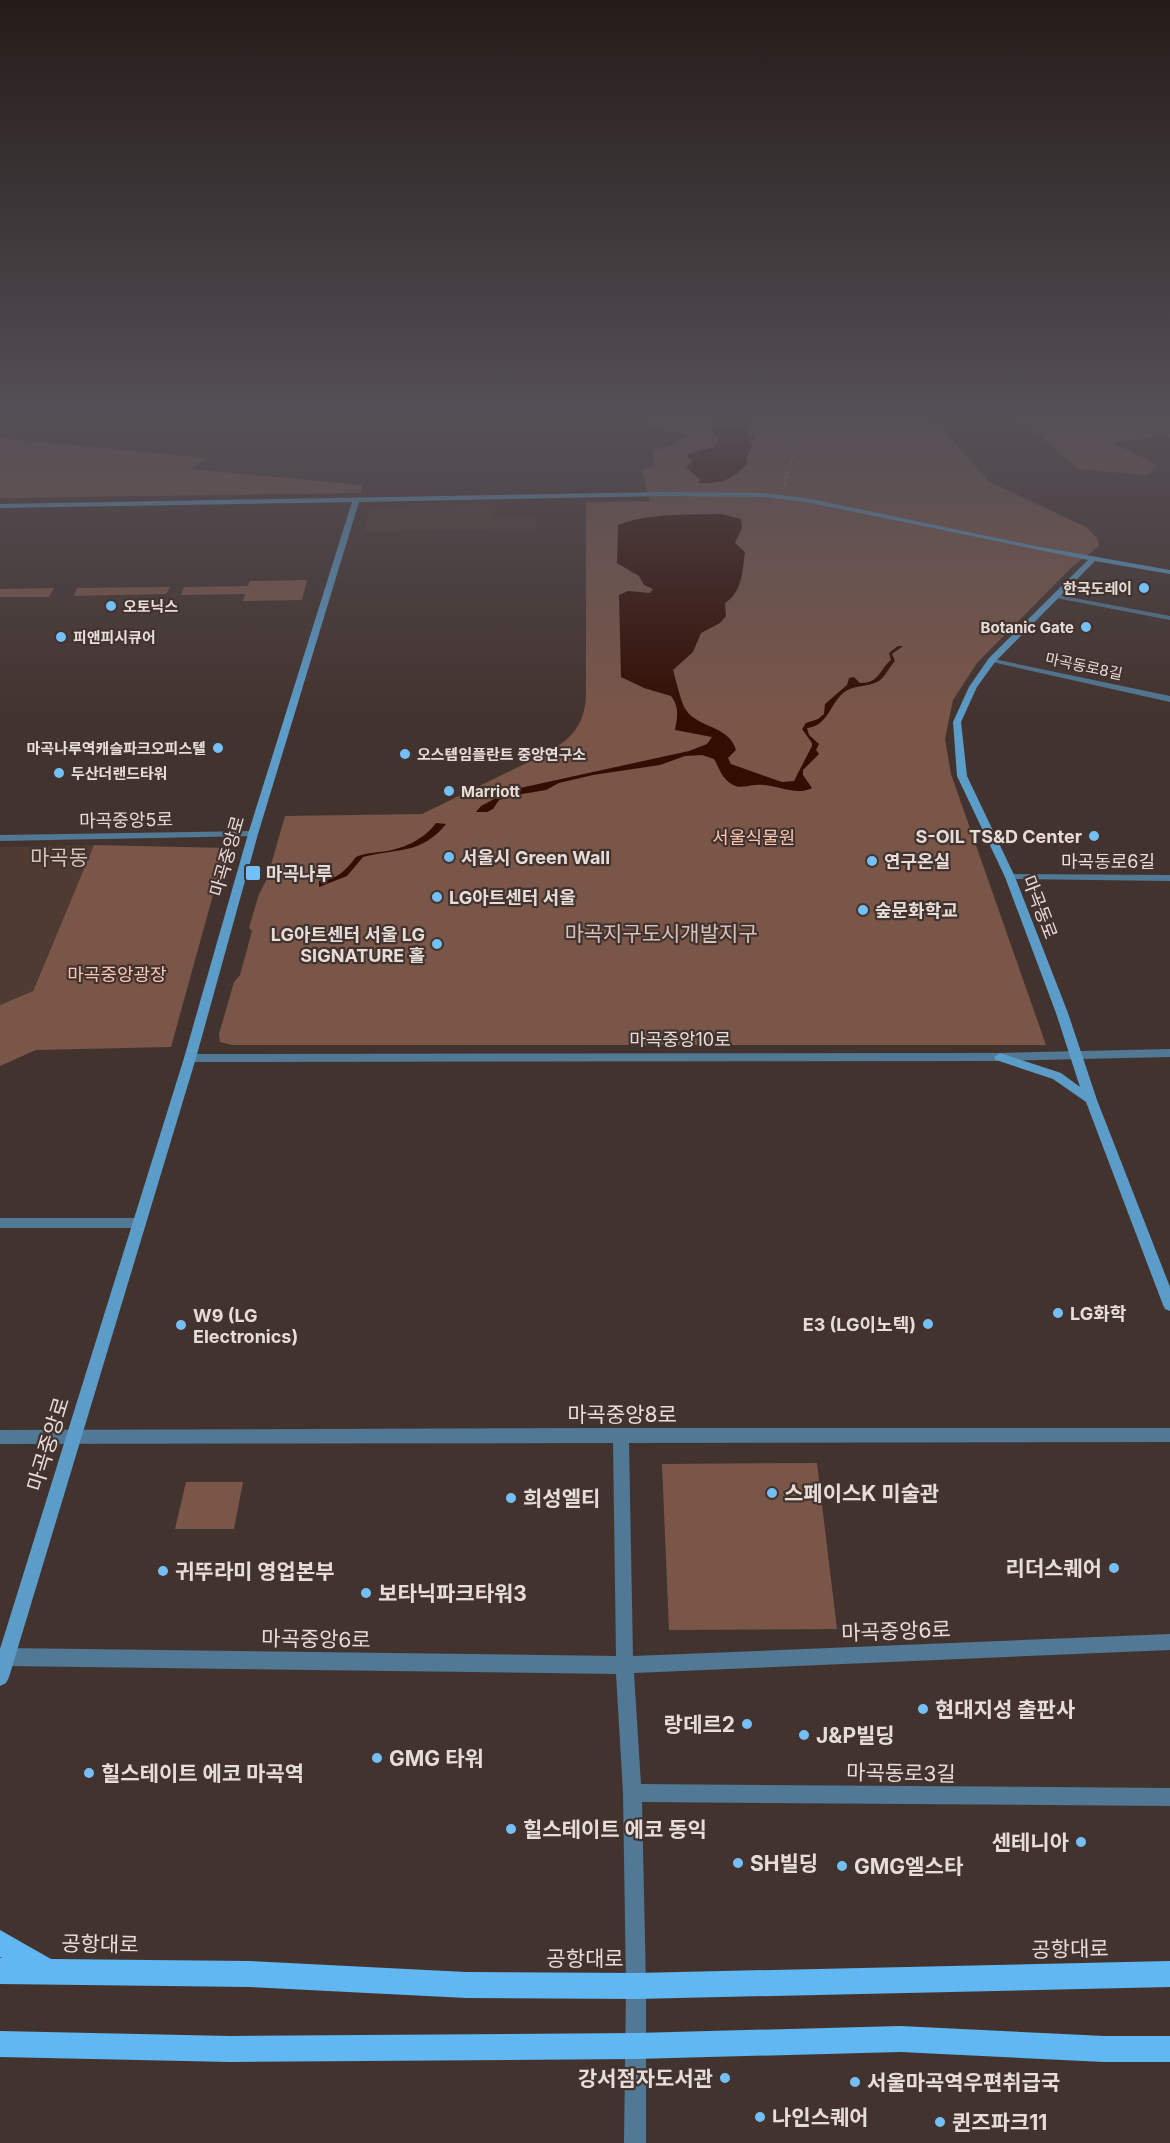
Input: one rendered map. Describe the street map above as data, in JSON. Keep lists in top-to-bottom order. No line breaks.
{"streets":{"main road":["마곡중앙로","마곡동로","공항대로"],"street":["마곡동로8길","마곡중앙5로","마곡동로6길","마곡중앙10로","마곡중앙8로","마곡중앙6로","마곡동로3길"]},"crossings":[["마곡동로8길","마곡동로"],["마곡중앙5로","마곡중앙로"],["마곡중앙로","마곡중앙10로"],["마곡중앙로","마곡중앙8로"],["마곡중앙로","마곡중앙6로"],["마곡동로6길","마곡동로"],["마곡동로","마곡중앙10로"]],"districts":["마곡동","마곡지구도시개발지구"],"parks":["서울식물원","마곡중앙광장"],"places":{"other":["한국도레이","오토닉스","Botanic Gate","피앤피시큐어","마곡나루역캐슬파크오피스텔","오스템임플란트 중앙연구소","두산더랜드타워","Marriott","S-OIL TS&D Center","서울시 Green Wall","연구온실","LG아트센터 서울","숲문화학교","LG아트센터 서울 LG SIGNATURE 홀","LG화학","E3 (LG이노텍)","W9 (LG Electronics)","스페이스K 미술관","희성엘티","리더스퀘어","귀뚜라미 영업본부","보타닉파크타워3","현대지성 출판사","랑데르2","J&P빌딩","GMG 타워","힐스테이트 에코 마곡역","힐스테이트 에코 동익","센테니아","SH빌딩","GMG엘스타","강서점자도서관","서울마곡역우편취급국","나인스퀘어","퀸즈파크11"],"transit":["마곡나루"]}}
